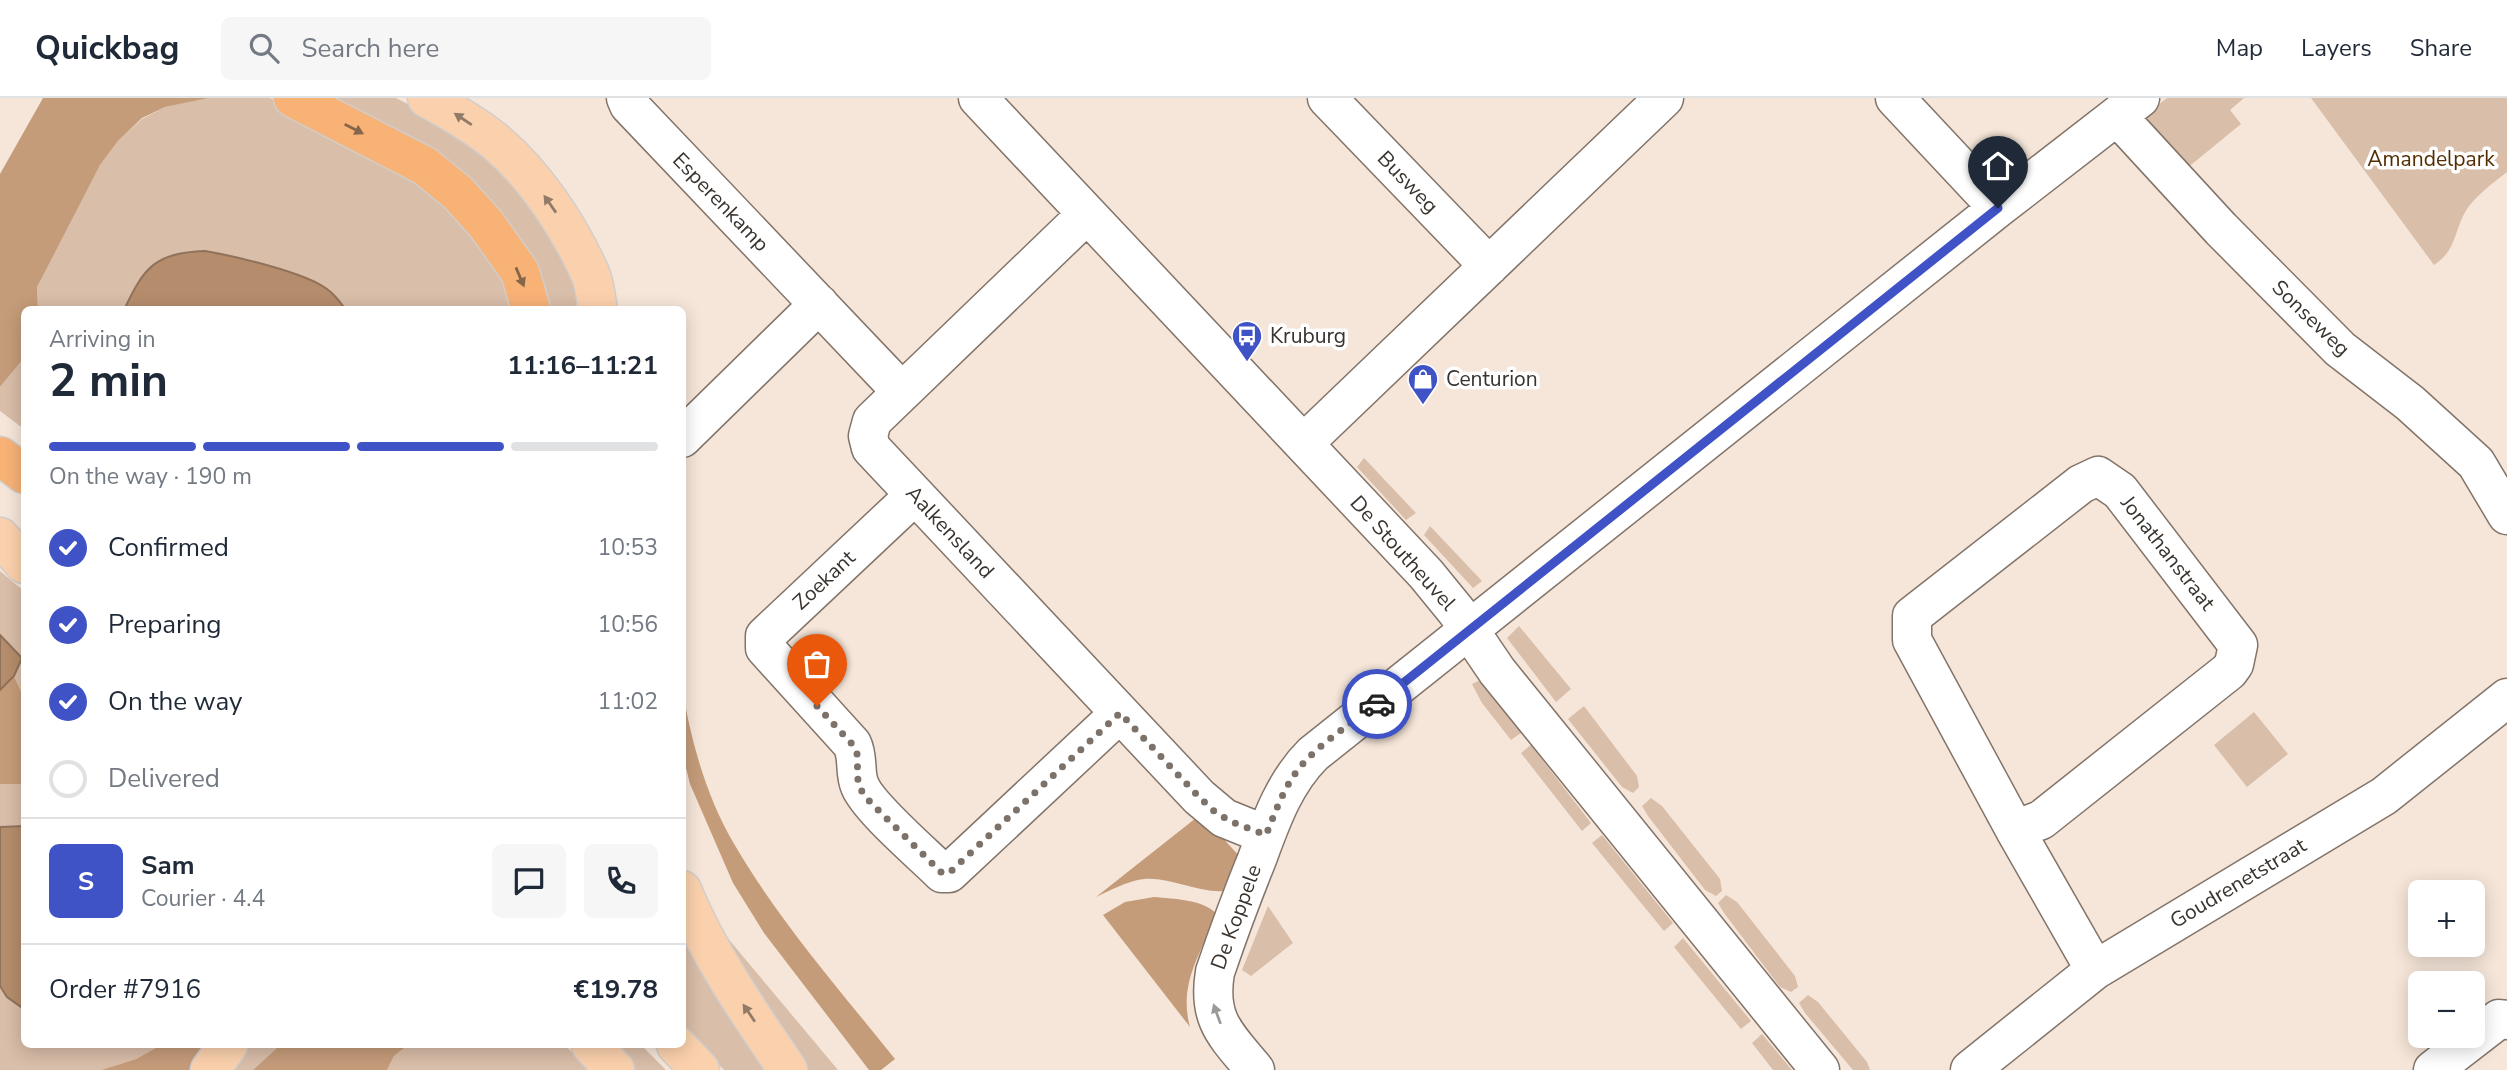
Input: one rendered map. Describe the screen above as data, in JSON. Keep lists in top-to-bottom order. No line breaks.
{"streets":{"street":["Busweg","Esperenkamp","Sonseweg","Aalkensland","De Stoutheuvel","Jonathanstraat","Zoekant","Goudrenetstraat","De Koppele"]},"crossings":[["Esperenkamp","Aalkensland"],["Sonseweg","De Koppele"],["Aalkensland","De Stoutheuvel"],["Aalkensland","Zoekant"],["Aalkensland","De Koppele"],["De Stoutheuvel","De Koppele"],["Jonathanstraat","Goudrenetstraat"]],"parks":["Amandelpark"],"places":{"bus stop":["Kruburg"],"shop":["Centurion"]},"page":{"header":"Quickbag","search":"Search here","nav":["Map","Layers","Share"],"heading":["2 min","Arriving in","11:16–11:21"],"panel":["Sam","Courier · 4.4","Order #7916","€19.78"],"bar":"On the way · 190 m","list":[["Confirmed","10:53"],["Preparing","10:56"],["On the way","11:02"],"Delivered"],"round":"S","map_buttons":["+","−"]}}
